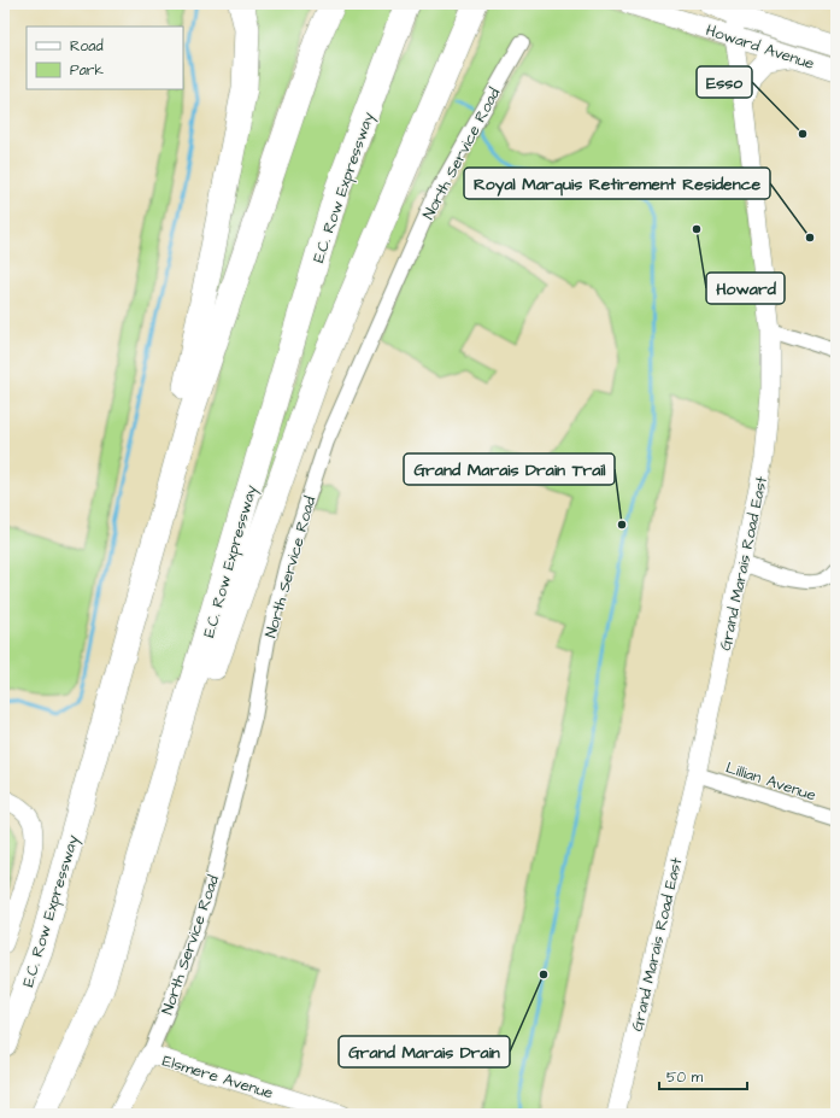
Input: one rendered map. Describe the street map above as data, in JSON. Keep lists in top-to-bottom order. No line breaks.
{"streets":{"highway":["E.C. Row Expressway"],"main road":["Howard Avenue"],"street":["North Service Road","Grand Marais Road East","Lillian Avenue","Elsmere Avenue"]},"crossings":[["Howard Avenue","Grand Marais Road East"],["North Service Road","Elsmere Avenue"],["Grand Marais Road East","Lillian Avenue"]],"places":["Esso","Howard","Royal Marquis Retirement Residence","Grand Marais Drain Trail","Grand Marais Drain"],"legend":["Road","Park"],"scale_bar":"50 m"}
